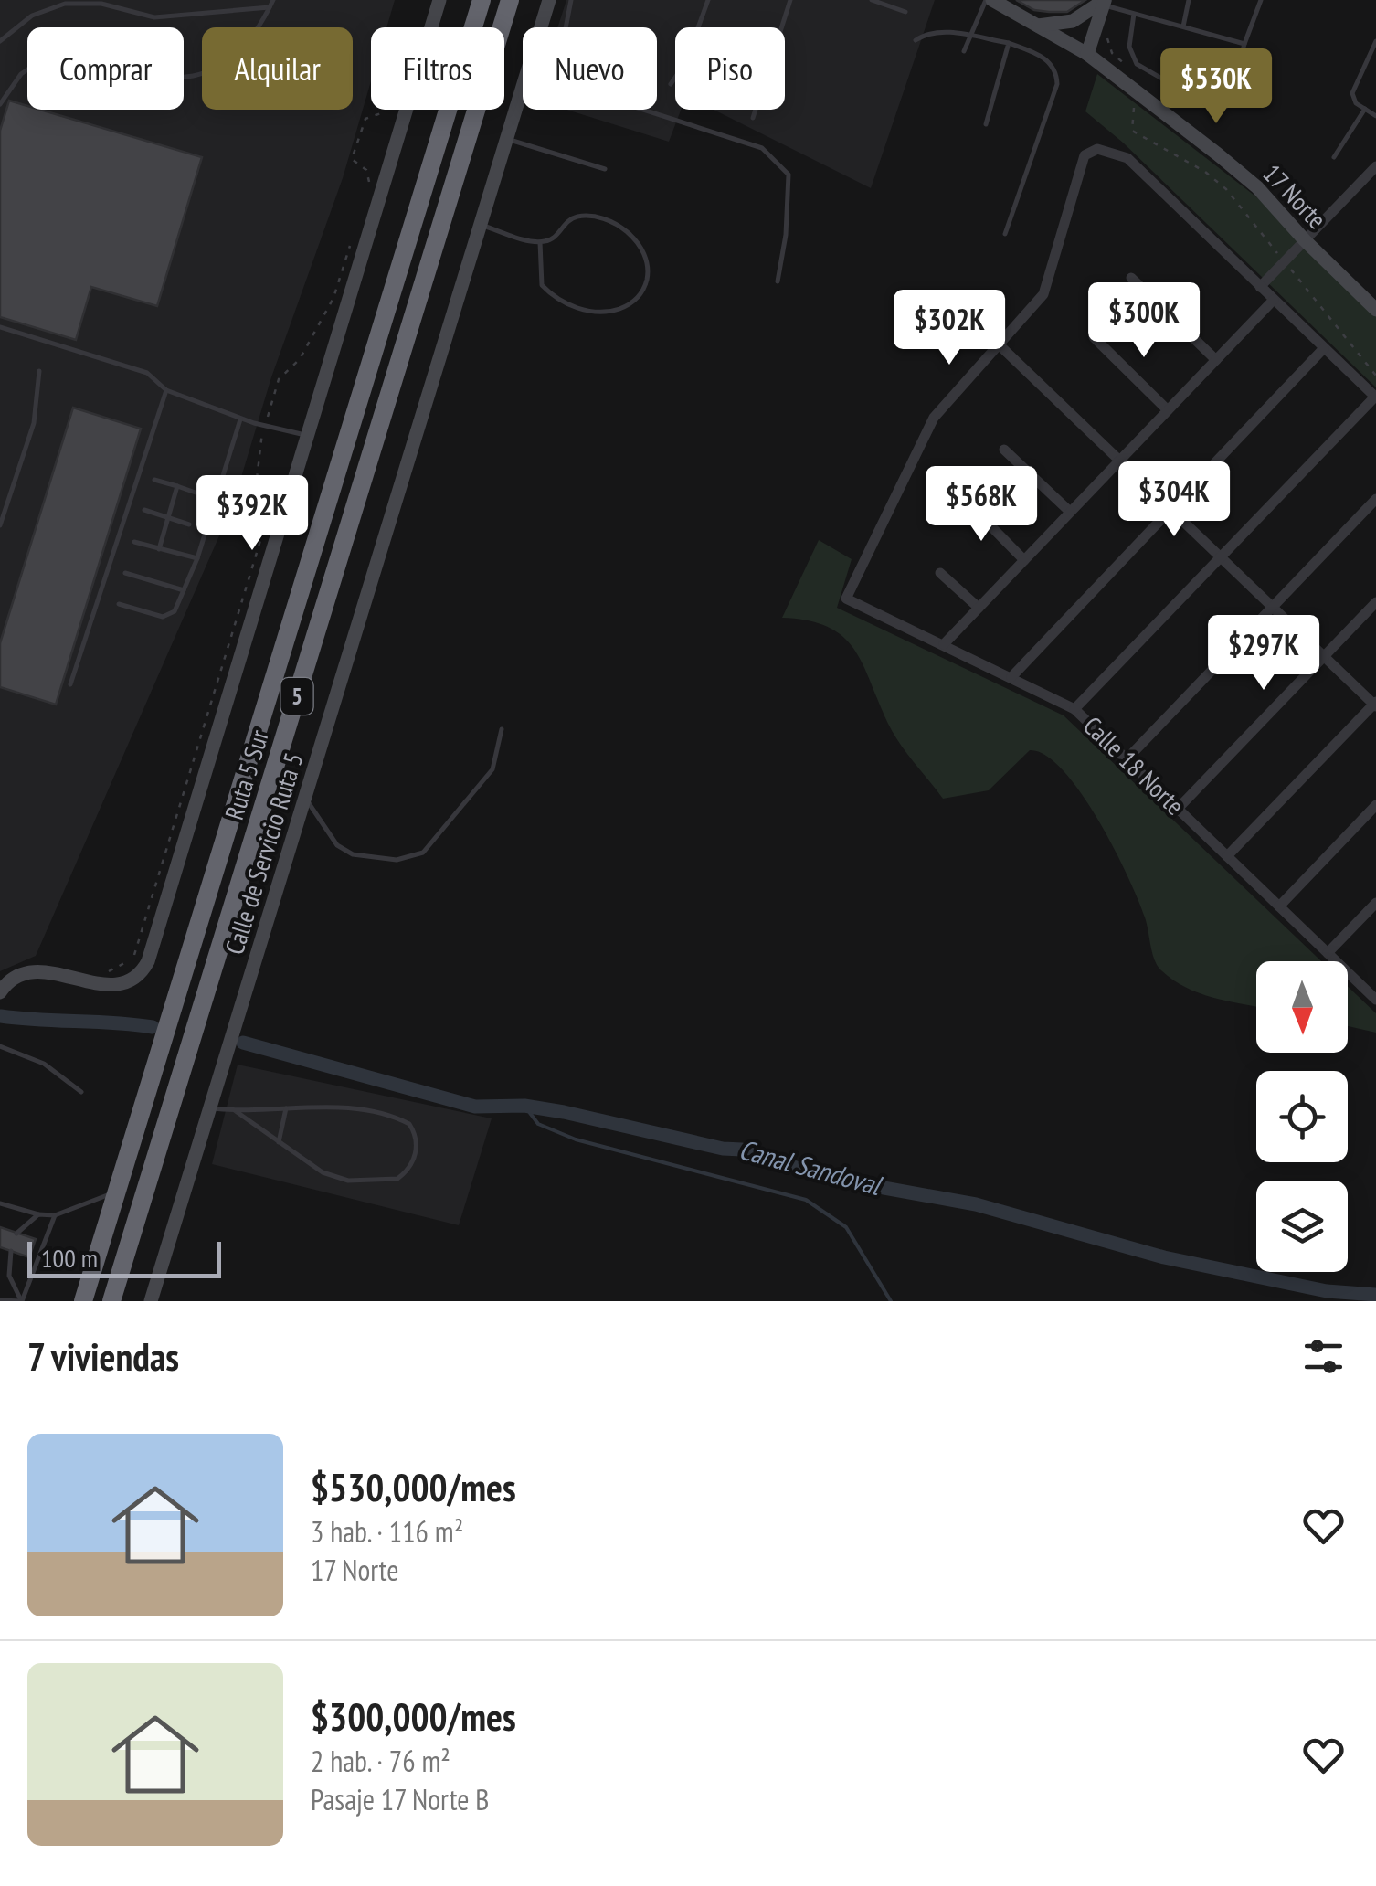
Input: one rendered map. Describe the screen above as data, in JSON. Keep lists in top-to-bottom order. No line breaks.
{"streets":{"highway":["5","Ruta 5 Sur"],"street":["17 Norte","Calle 18 Norte","Calle de Servicio Ruta 5"]},"water":["Canal Sandoval"],"scale_bar":"100 m","north":"bottom","page":{"chip":["Comprar","Alquilar","Filtros","Nuevo","Piso"],"price":["$530K","$300K","$302K","$304K","$568K","$392K","$297K"],"scale":"100 m","heading":"7 viviendas","list":[{"name":"$530,000/mes","note":"3 hab. · 116 m² · 17 Norte"},{"name":"$300,000/mes","note":"2 hab. · 76 m² · Pasaje 17 Norte B"}]}}
